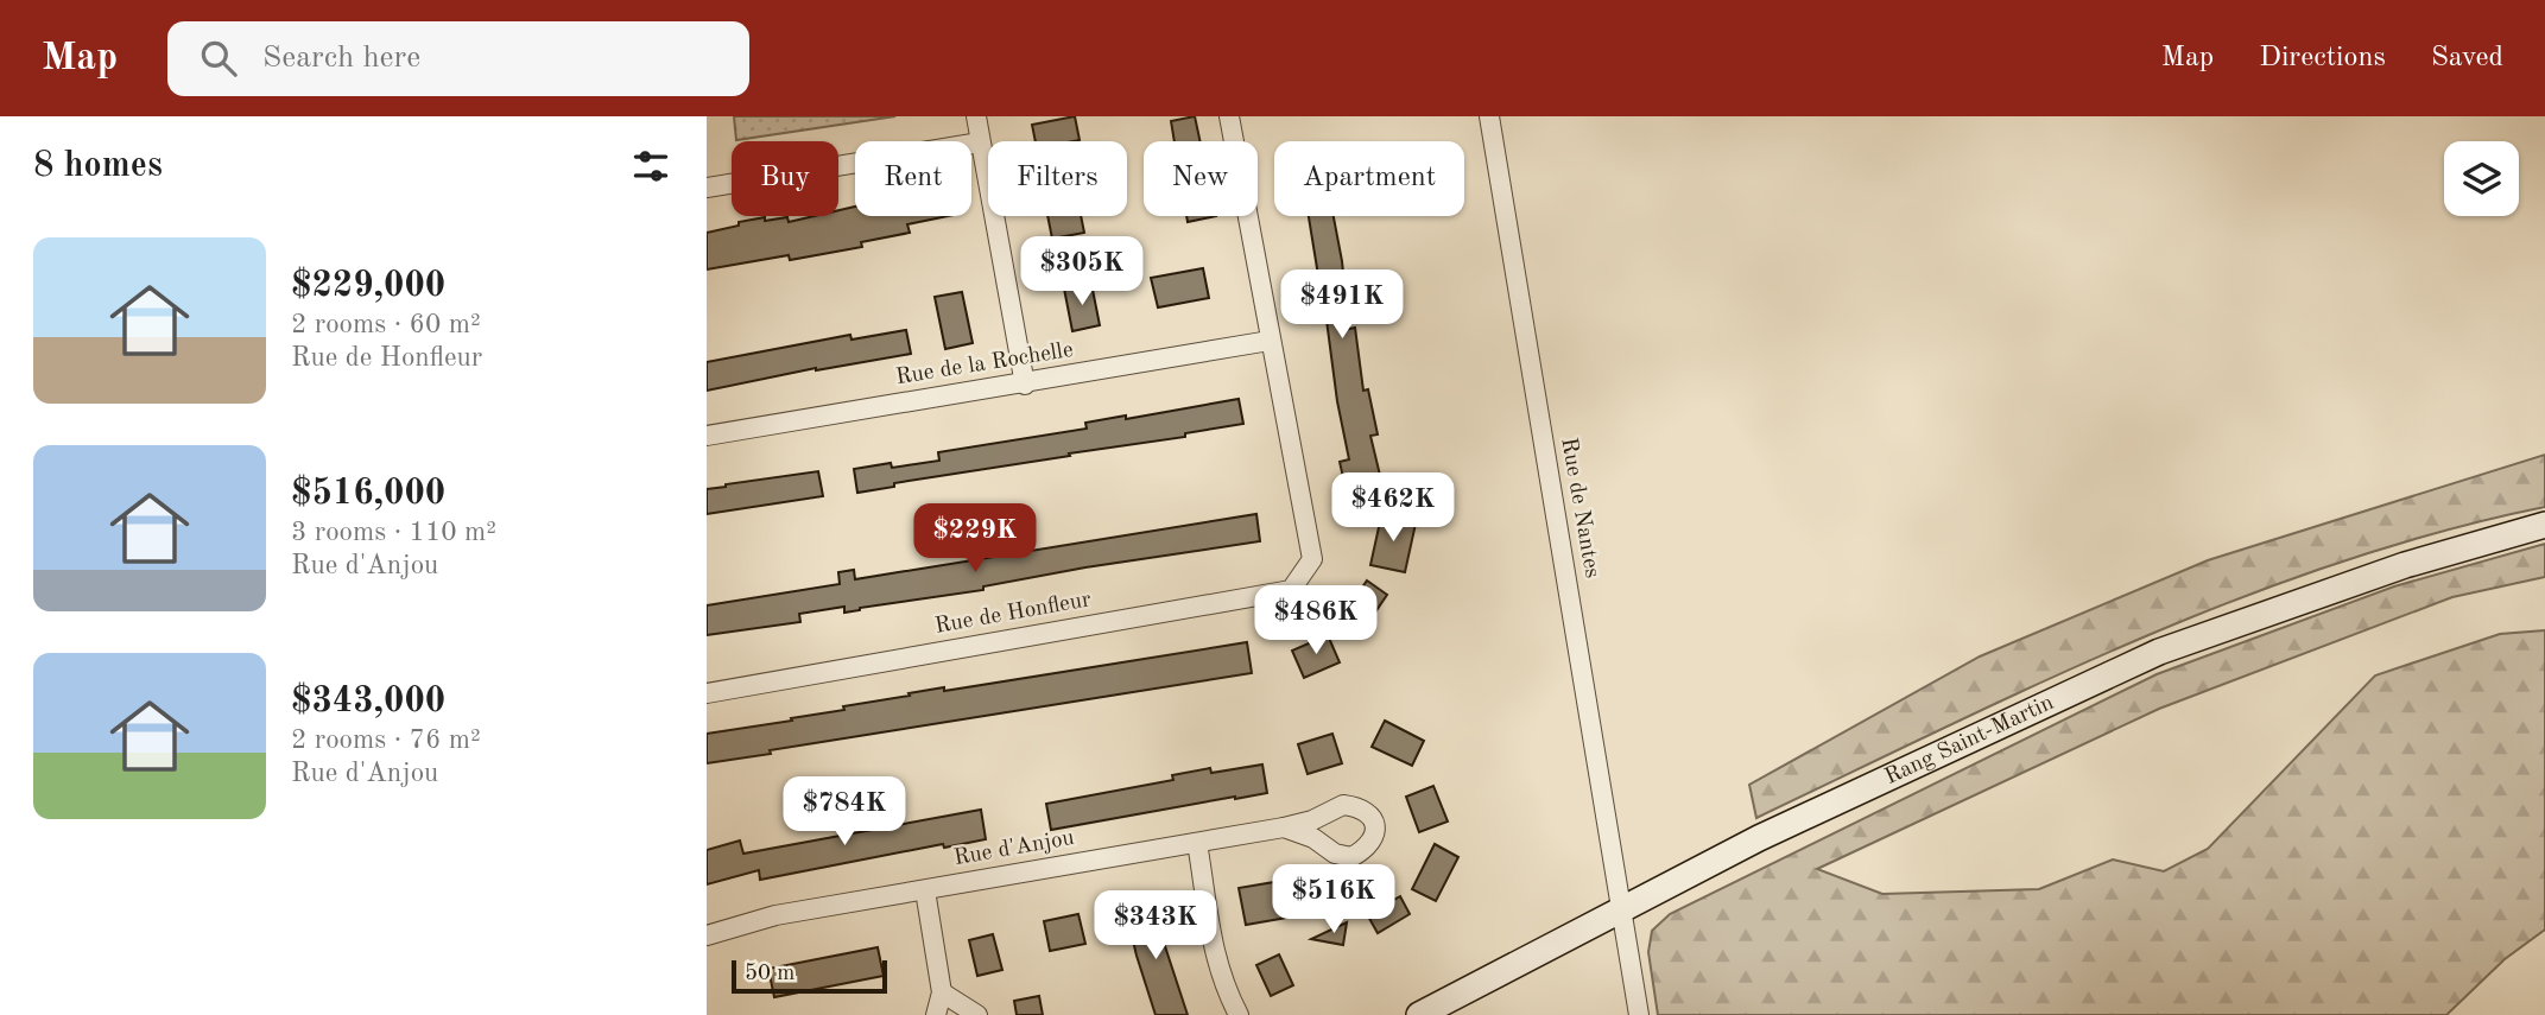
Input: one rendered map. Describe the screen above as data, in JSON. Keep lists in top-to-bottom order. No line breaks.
{"streets":{"street":["Rue de la Rochelle","Rue de Nantes","Rue de Honfleur","Rang Saint-Martin","Rue d'Anjou"]},"crossings":[["Rue de la Rochelle","Rue de Honfleur"],["Rue de Nantes","Rang Saint-Martin"]],"scale_bar":"50 m","page":{"header":"Map","search":"Search here","nav":["Map","Directions","Saved"],"heading":"8 homes","chip":["Buy","Rent","Filters","New","Apartment"],"list":[{"name":"$229,000","note":"2 rooms · 60 m² · Rue de Honfleur"},{"name":"$516,000","note":"3 rooms · 110 m² · Rue d'Anjou"},{"name":"$343,000","note":"2 rooms · 76 m² · Rue d'Anjou"}],"price":["$305K","$491K","$462K","$229K","$486K","$784K","$516K","$343K"],"scale":"50 m"}}
